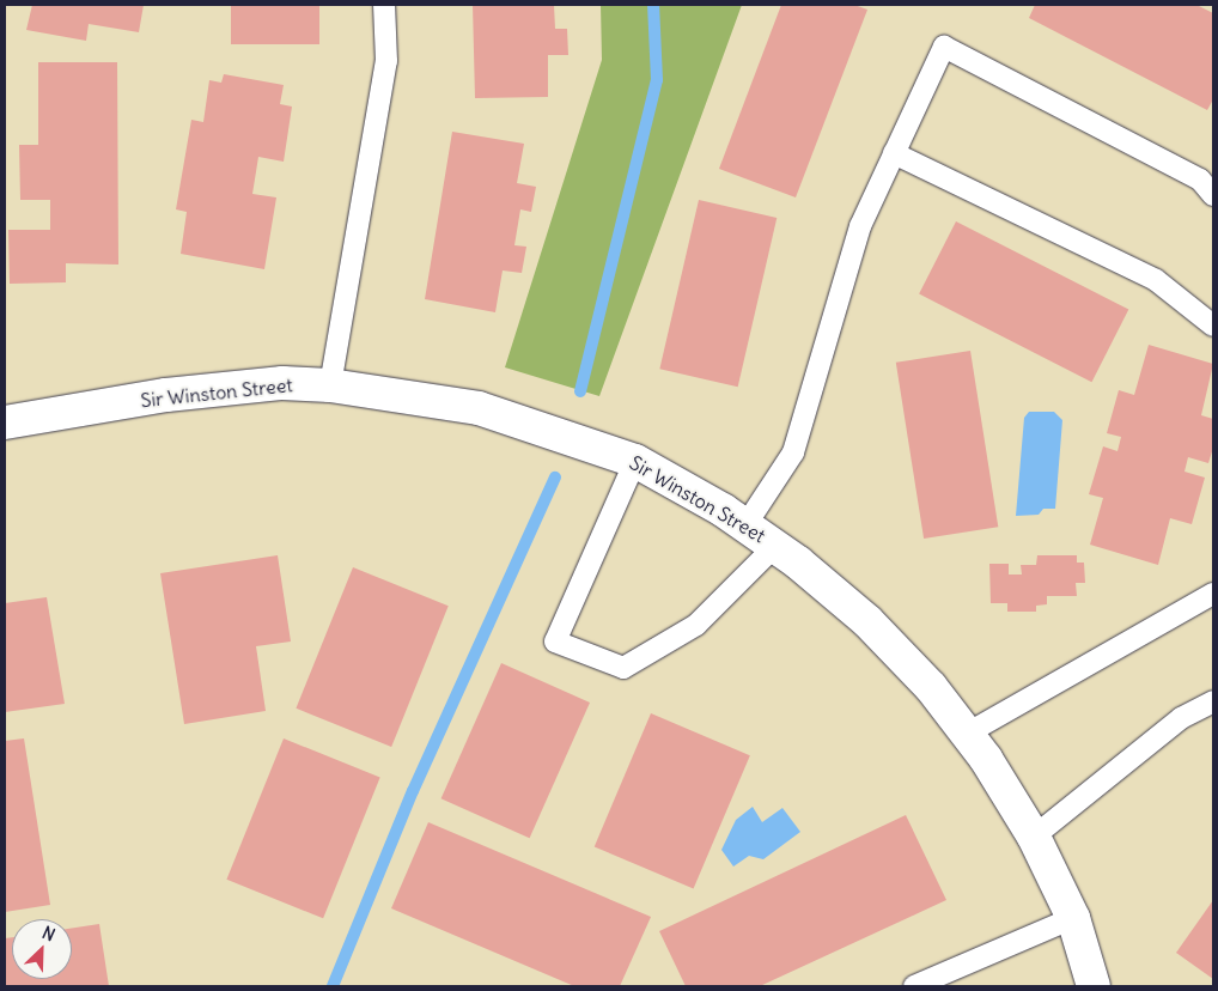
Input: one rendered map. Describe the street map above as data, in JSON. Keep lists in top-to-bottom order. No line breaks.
{"streets":{"street":["Sir Winston Street"]},"north":"top right"}
